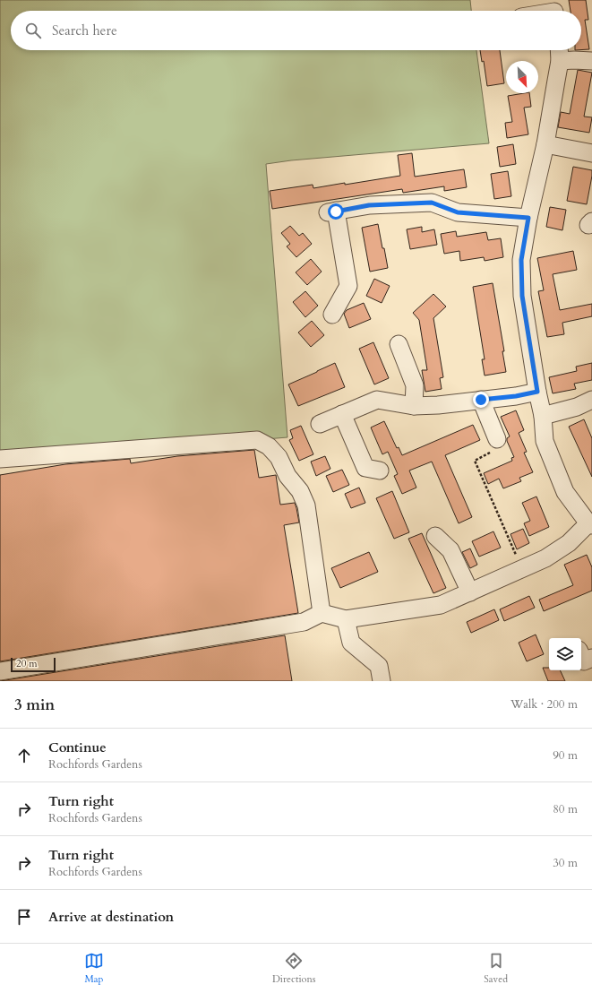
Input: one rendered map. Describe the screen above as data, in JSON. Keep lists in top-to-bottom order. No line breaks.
{"scale_bar":"20 m","north":"bottom right","page":{"search":"Search here","scale":"20 m","heading":["3 min","Walk · 200 m"],"list":[["Continue","Rochfords Gardens","90 m"],["Turn right","Rochfords Gardens","80 m"],["Turn right","Rochfords Gardens","30 m"],"Arrive at destination"],"nav":["Map","Directions","Saved"]}}
